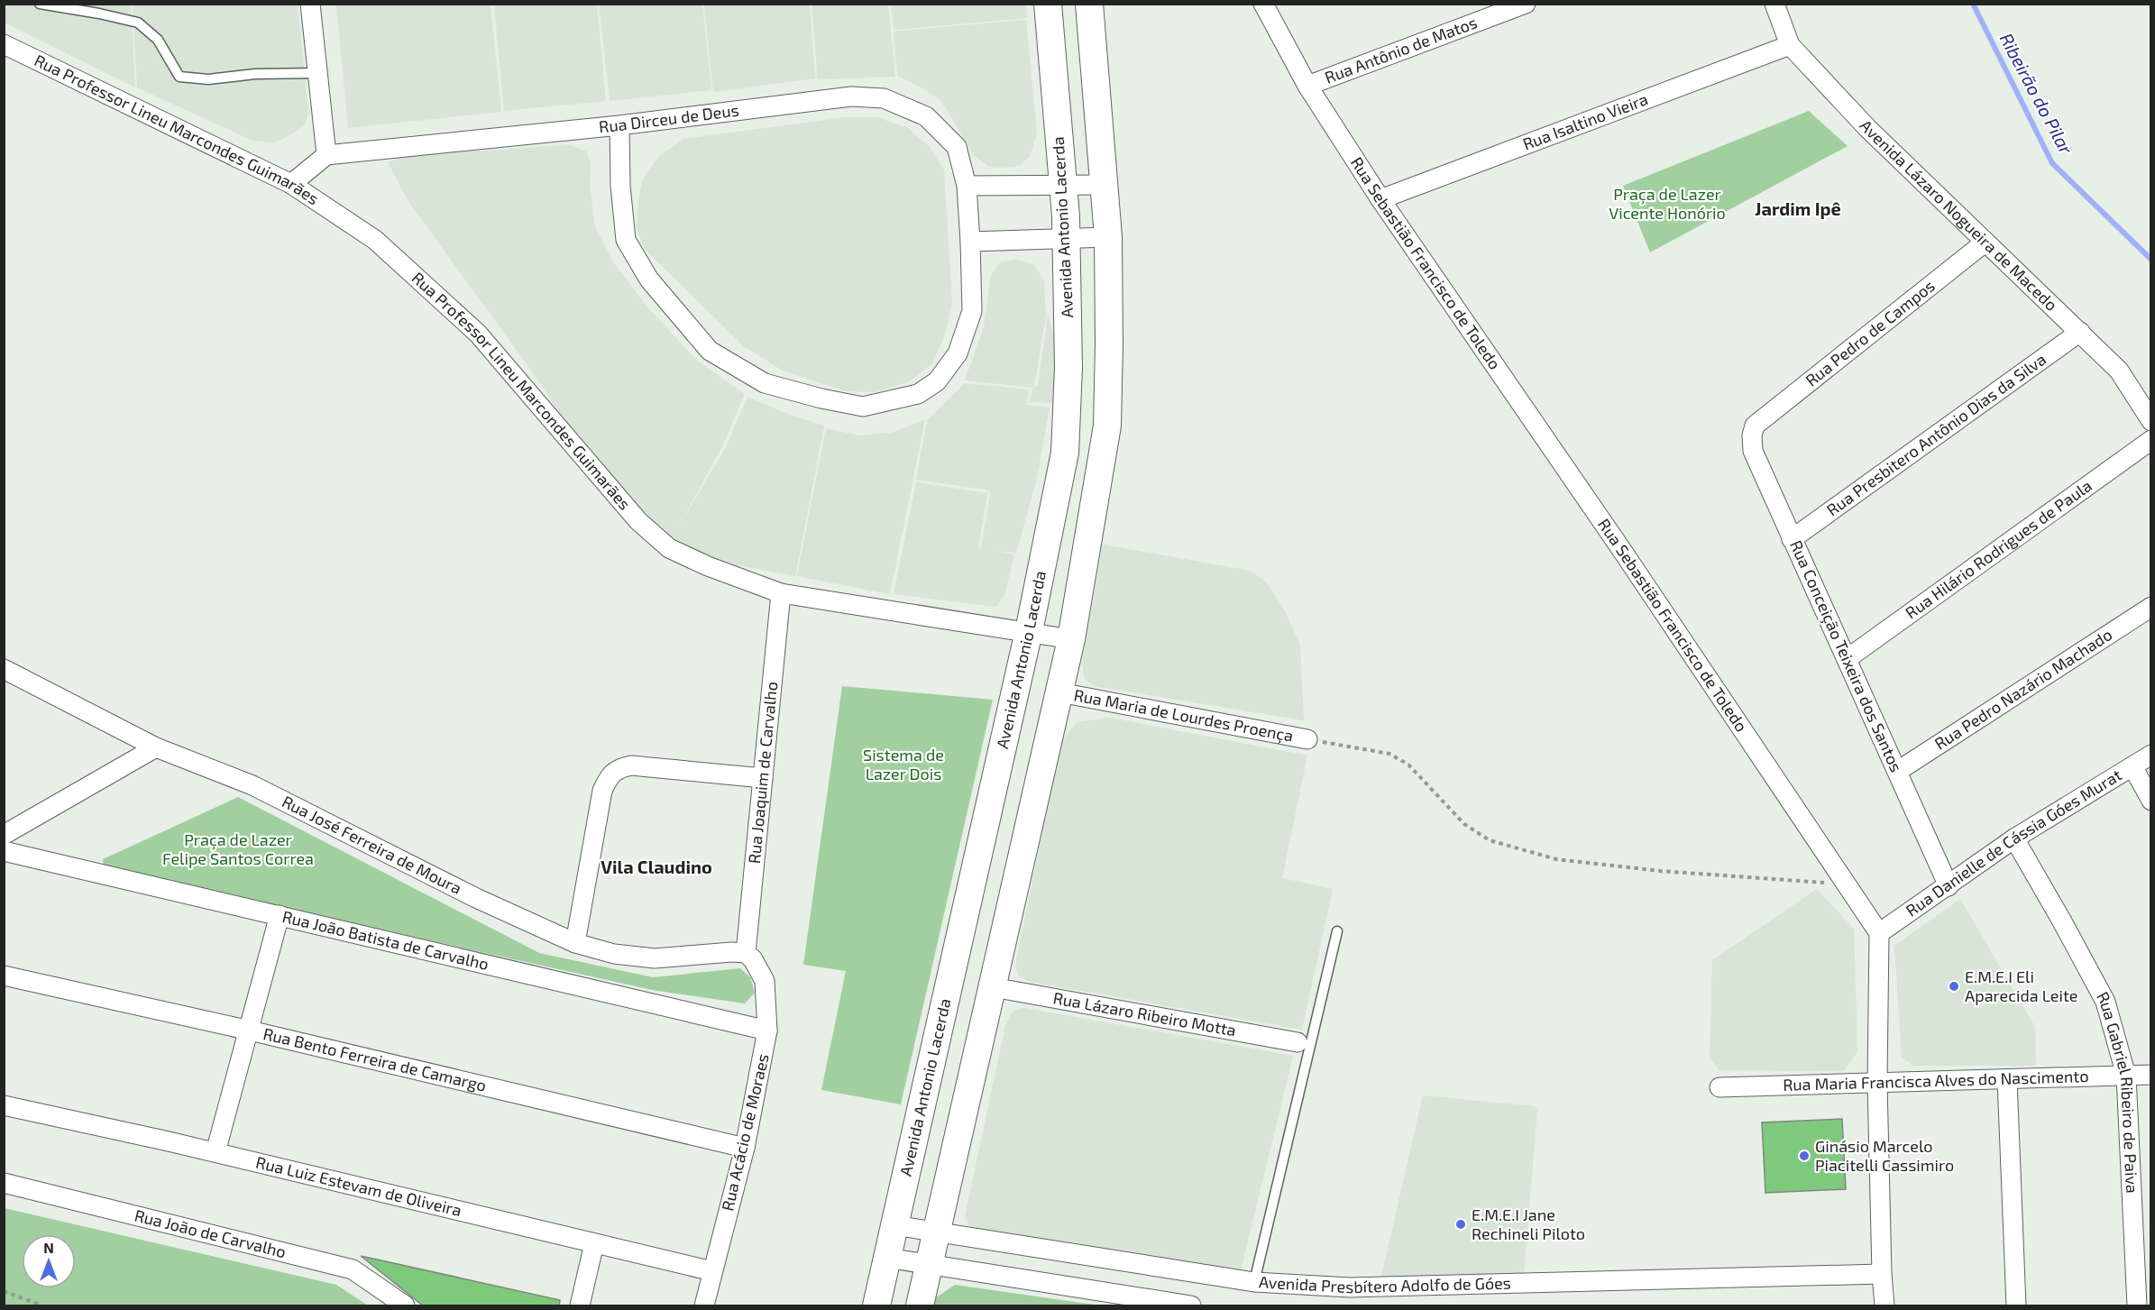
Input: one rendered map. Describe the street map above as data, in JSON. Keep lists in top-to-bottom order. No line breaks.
{"streets":{"main road":["Avenida Antonio Lacerda"],"street":["Rua Antônio de Matos","Rua Dirceu de Deus","Rua Isaltino Vieira","Rua Professor Lineu Marcondes Guimarães","Avenida Lázaro Nogueira de Macedo","Rua Sebastião Francisco de Toledo","Rua Pedro de Campos","Rua Presbitero Antônio Dias da Silva","Rua Hilário Rodrigues de Paula","Rua Conceição Teixeira dos Santos","Rua Pedro Nazário Machado","Rua Maria de Lourdes Proença","Rua Joaquim de Carvalho","Rua Danielle de Cássia Góes Murat","Rua José Ferreira de Moura","Rua João Batista de Carvalho","Rua Lázaro Ribeiro Motta","Rua Bento Ferreira de Camargo","Rua Maria Francisca Alves do Nascimento","Rua Gabriel Ribeiro de Paiva","Rua Acácio de Moraes","Rua Luiz Estevam de Oliveira","Rua João de Carvalho","Avenida Presbítero Adolfo de Góes"]},"crossings":[["Rua Antônio de Matos","Rua Sebastião Francisco de Toledo"],["Rua Isaltino Vieira","Avenida Lázaro Nogueira de Macedo"],["Rua Isaltino Vieira","Rua Sebastião Francisco de Toledo"],["Rua Professor Lineu Marcondes Guimarães","Avenida Antonio Lacerda"],["Rua Professor Lineu Marcondes Guimarães","Rua Joaquim de Carvalho"],["Avenida Lázaro Nogueira de Macedo","Rua Pedro de Campos"],["Avenida Lázaro Nogueira de Macedo","Rua Presbitero Antônio Dias da Silva"],["Avenida Antonio Lacerda","Avenida Presbítero Adolfo de Góes"],["Rua Sebastião Francisco de Toledo","Rua Danielle de Cássia Góes Murat"],["Rua Pedro de Campos","Rua Conceição Teixeira dos Santos"],["Rua Presbitero Antônio Dias da Silva","Rua Conceição Teixeira dos Santos"],["Rua Hilário Rodrigues de Paula","Rua Conceição Teixeira dos Santos"],["Rua Conceição Teixeira dos Santos","Rua Pedro Nazário Machado"],["Rua Conceição Teixeira dos Santos","Rua Danielle de Cássia Góes Murat"],["Rua Joaquim de Carvalho","Rua José Ferreira de Moura"],["Rua Joaquim de Carvalho","Rua Acácio de Moraes"],["Rua Danielle de Cássia Góes Murat","Rua Gabriel Ribeiro de Paiva"],["Rua José Ferreira de Moura","Rua Acácio de Moraes"],["Rua João Batista de Carvalho","Rua Acácio de Moraes"],["Rua Bento Ferreira de Camargo","Rua Acácio de Moraes"],["Rua Maria Francisca Alves do Nascimento","Rua Gabriel Ribeiro de Paiva"],["Rua Acácio de Moraes","Rua Luiz Estevam de Oliveira"]],"districts":["Jardim Ipê","Vila Claudino"],"water":["Ribeirão do Pilar"],"parks":["Praça de Lazer Vicente Honório","Sistema de Lazer Dois","Praça de Lazer Felipe Santos Correa"],"places":["E.M.E.I Eli Aparecida Leite","Ginásio Marcelo Piacitelli Cassimiro","E.M.E.I Jane Rechineli Piloto"],"north":"top"}
